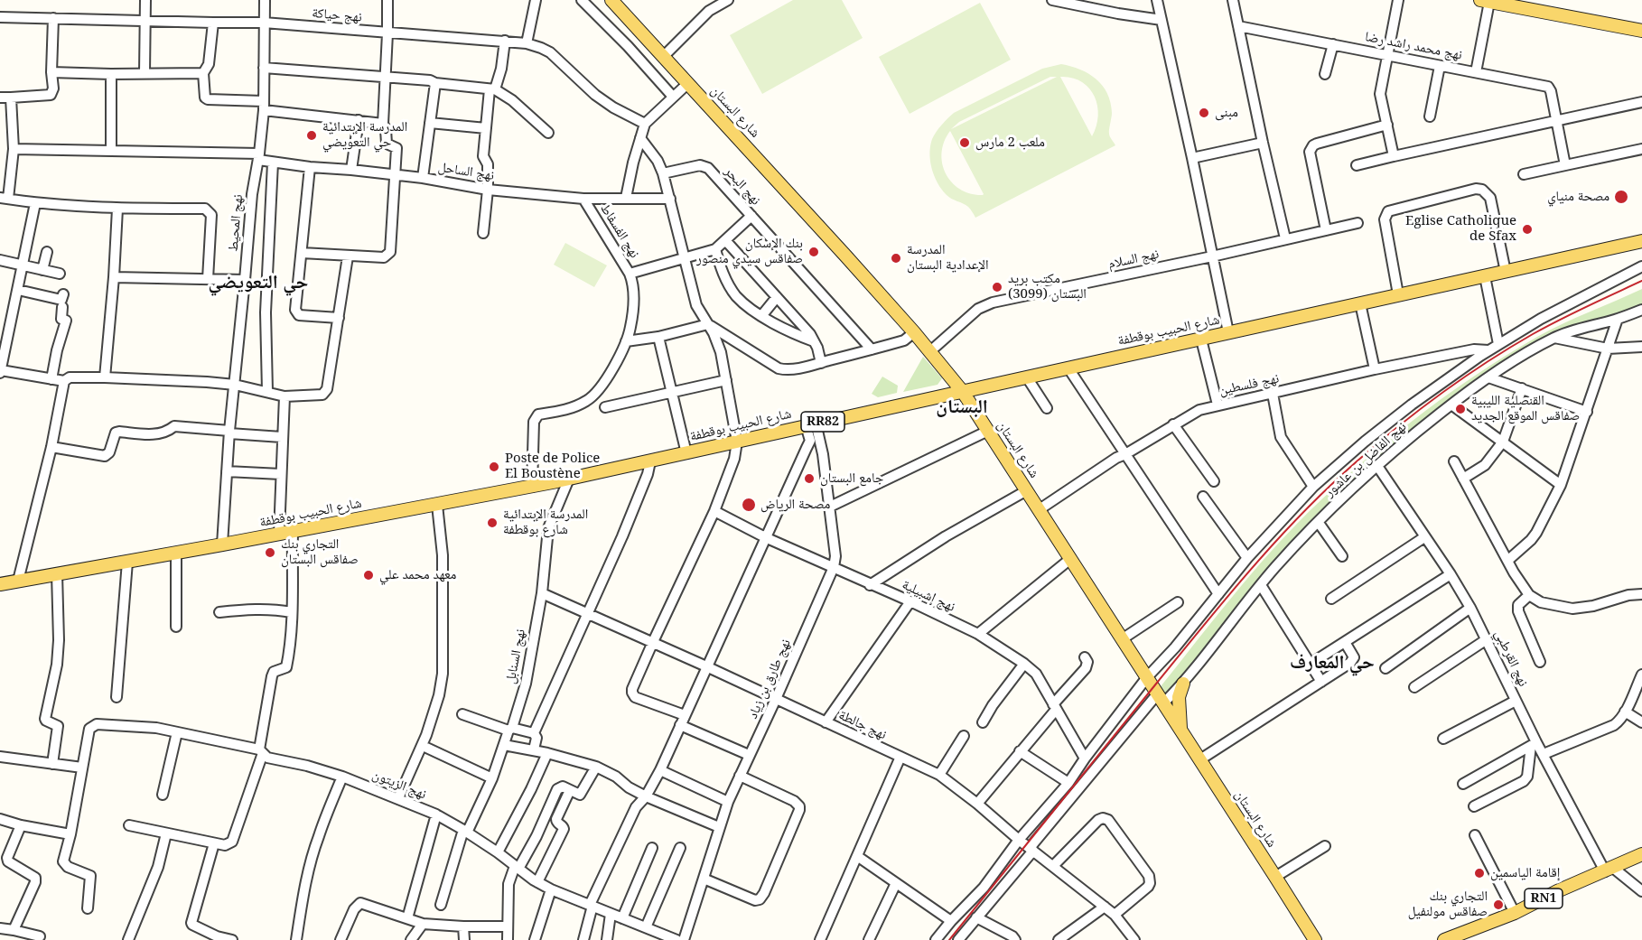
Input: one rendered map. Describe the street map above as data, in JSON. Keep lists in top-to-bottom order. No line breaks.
{"streets":{"main road":["شارع البستان","شارع الحبيب بوقطفة","RR82","RN1"],"street":["نهج حياكة","نهج محمد راشد رضا","نهج الساحل","نهج البحر","نهج المحيط","نهج الفسفاط","نهج السلام","نهج فلسطين","نهج الفاضل بن عاشور","نهج إشبيلية","نهج السنابل","نهج القرطبي","نهج طارق بن زياد","نهج جالطة","نهج الزيتون"]},"crossings":[["نهج حياكة","نهج المحيط"],["شارع البستان","نهج السلام"],["شارع البستان","شارع الحبيب بوقطفة"],["شارع البستان","نهج فلسطين"],["شارع البستان","نهج الفاضل بن عاشور"],["نهج الساحل","نهج المحيط"],["نهج الساحل","نهج الفسفاط"],["نهج المحيط","شارع الحبيب بوقطفة"],["نهج الفسفاط","شارع الحبيب بوقطفة"],["شارع الحبيب بوقطفة","نهج السنابل"],["شارع الحبيب بوقطفة","نهج طارق بن زياد"],["نهج الفاضل بن عاشور","نهج القرطبي"],["نهج الفاضل بن عاشور","نهج جالطة"],["نهج إشبيلية","نهج طارق بن زياد"],["نهج السنابل","نهج جالطة"],["نهج السنابل","نهج الزيتون"],["نهج القرطبي","RN1"],["نهج طارق بن زياد","نهج جالطة"]],"districts":["حي التعويضي","البستان","حي المعارف"],"places":["مبنى","المدرسة الإبتدائية حي التعويضي","ملعب 2 مارس","مصحة منياي","Eglise Catholique de Sfax","بنك الإسكان صفاقس سيدي منصور","المدرسة الإعدادية البستان","مكتب بريد البستان (3099)","القنصلية الليبية صفاقس الموقع الجديد","Poste de Police El Boustène","جامع البستان","مصحة الرياض","المدرسة الإبتدائية شارع بوقطفة","التجاري بنك صفاقس البستان","معهد محمد علي","إقامة الياسمين","التجاري بنك صفاقس مولنفيل"]}
